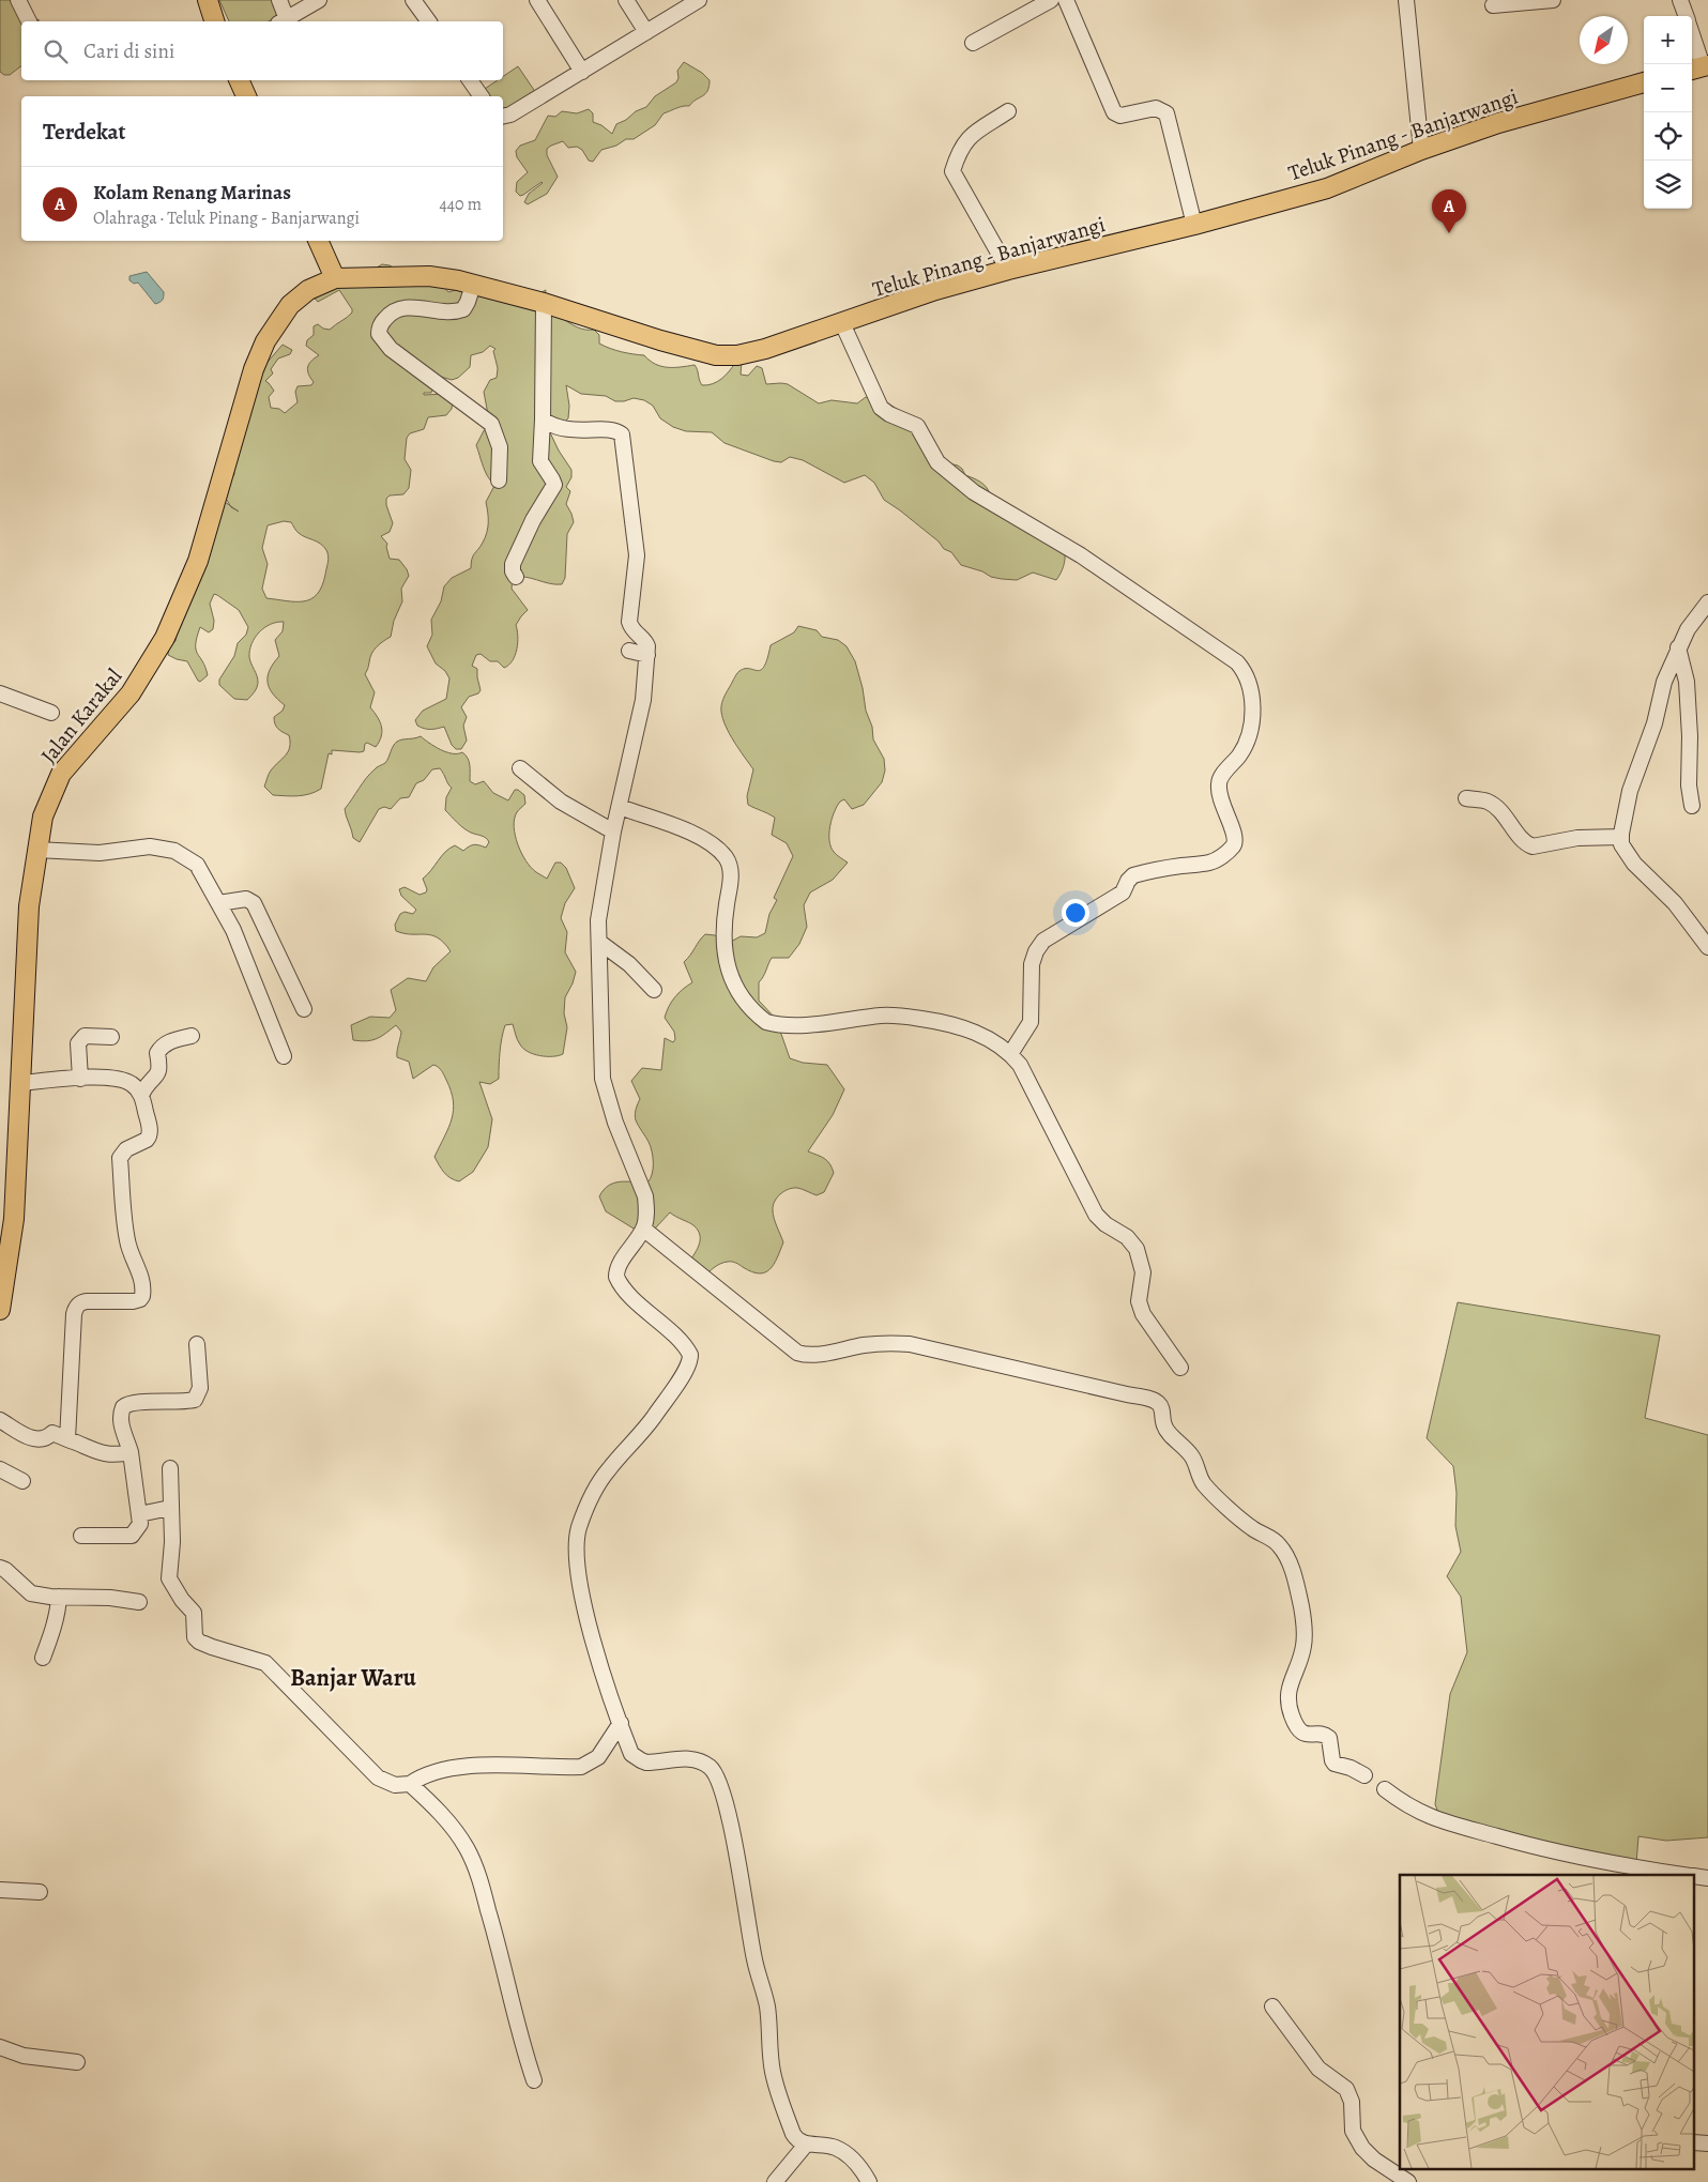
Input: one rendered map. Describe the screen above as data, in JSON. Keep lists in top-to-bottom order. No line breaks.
{"streets":{"main road":["Teluk Pinang - Banjarwangi","Jalan Karakal"]},"crossings":[["Teluk Pinang - Banjarwangi","Jalan Karakal"]],"districts":["Banjar Waru"],"north":"bottom left","page":{"map_buttons":["+","−"],"search":"Cari di sini","heading":"Terdekat","list":[{"mark":"A","name":"Kolam Renang Marinas","note":"Olahraga · Teluk Pinang - Banjarwangi","value":"440 m"}],"pins":"A"}}
